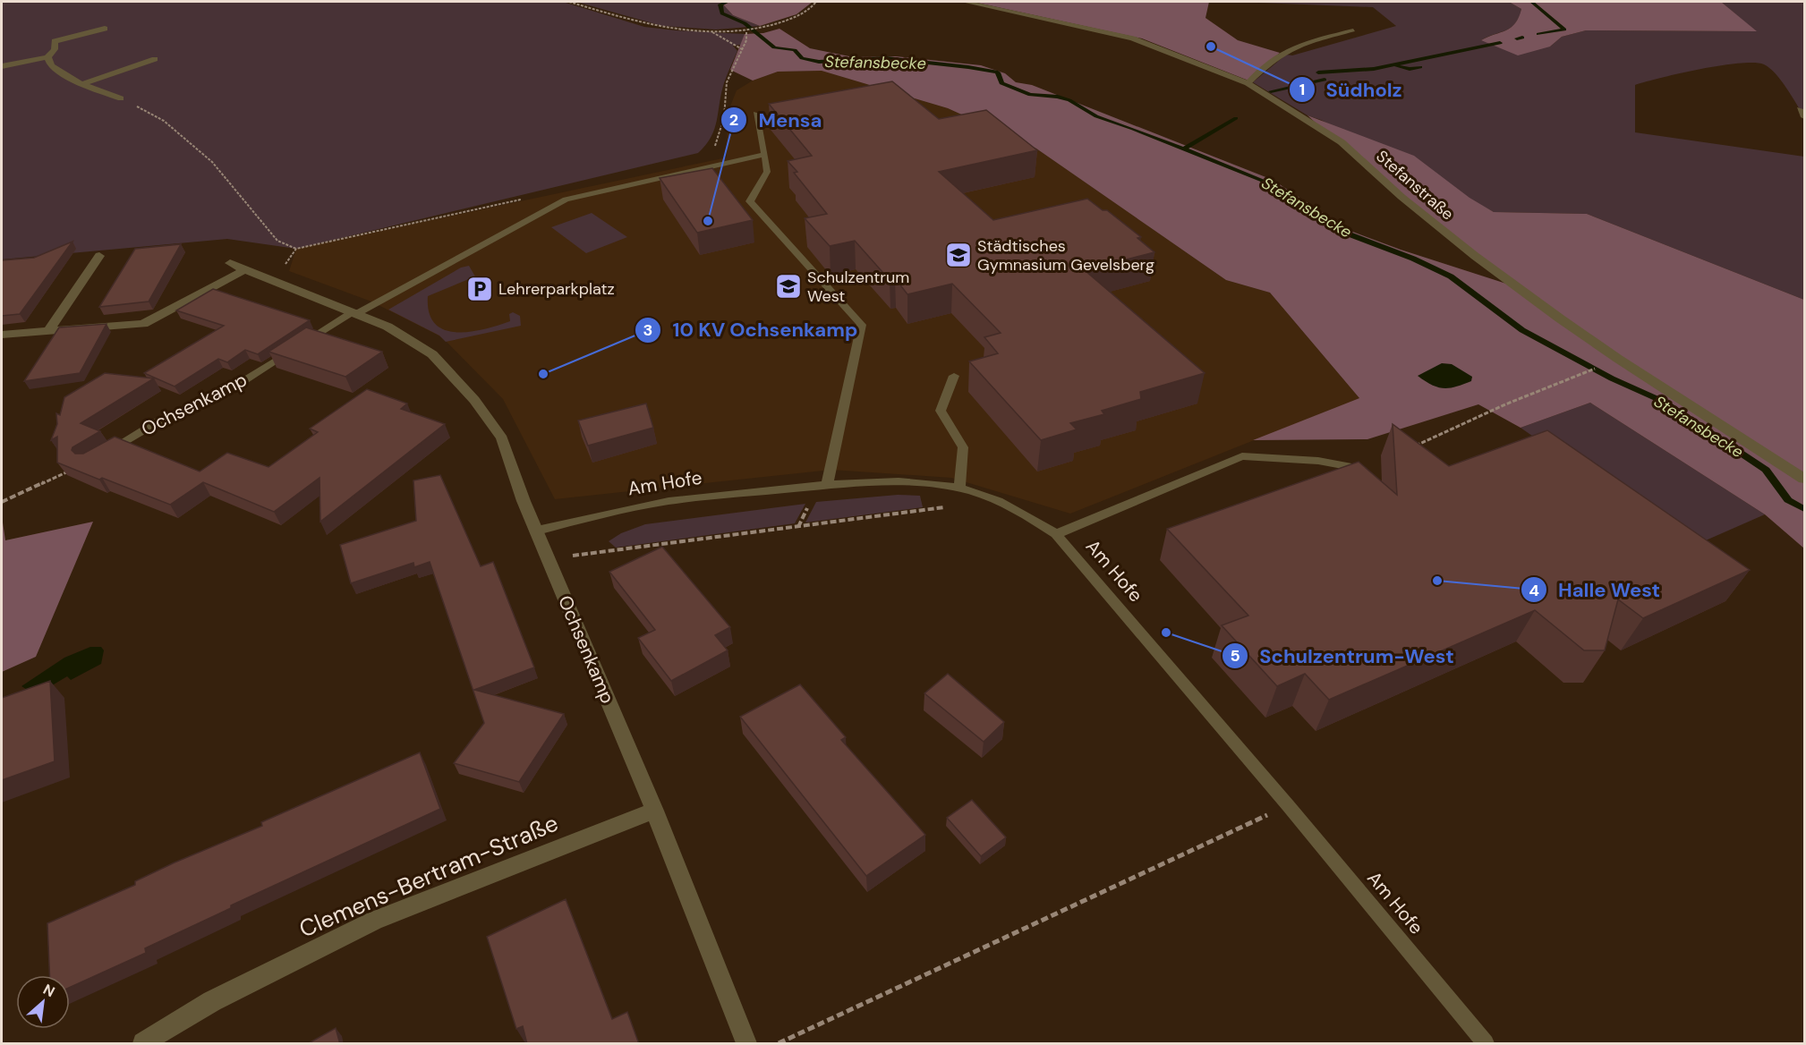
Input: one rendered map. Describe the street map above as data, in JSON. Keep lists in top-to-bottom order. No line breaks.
{"streets":{"street":["Stefanstraße","Ochsenkamp","Clemens-Bertram-Straße"],"lane":["Am Hofe"]},"crossings":[["Ochsenkamp","Am Hofe"],["Ochsenkamp","Clemens-Bertram-Straße"]],"water":["Stefansbecke"],"places":{"other":["Südholz","Mensa","10 KV Ochsenkamp","Halle West","Schulzentrum-West"],"school or university":["Städtisches Gymnasium Gevelsberg","Schulzentrum West"],"parking":["Lehrerparkplatz"]},"north":"top right"}
